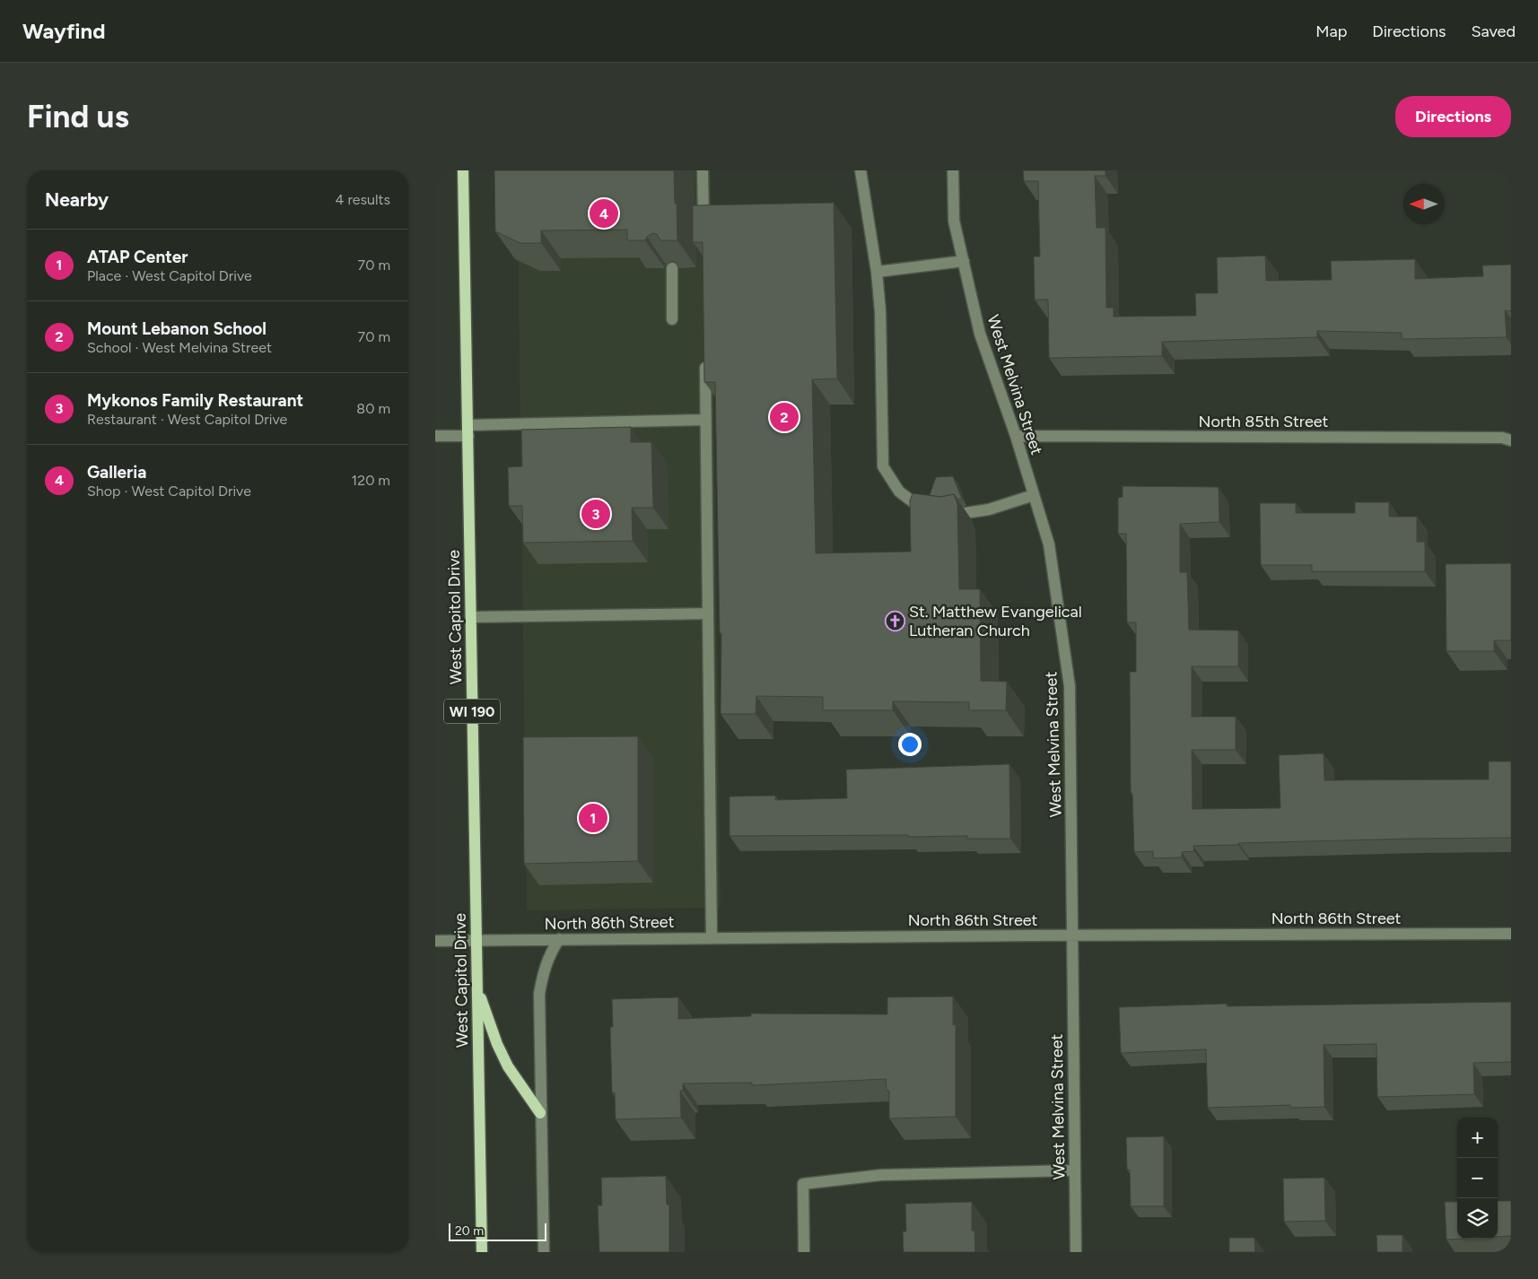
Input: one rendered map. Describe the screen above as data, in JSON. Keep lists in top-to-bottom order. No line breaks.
{"streets":{"main road":["West Capitol Drive","WI 190"],"street":["West Melvina Street","North 85th Street","North 86th Street"]},"crossings":[["West Melvina Street","North 85th Street"],["West Melvina Street","North 86th Street"],["West Capitol Drive","North 86th Street"]],"places":{"church":["St. Matthew Evangelical Lutheran Church"]},"scale_bar":"20 m","north":"left","page":{"header":"Wayfind","nav":["Map","Directions","Saved"],"buttons":"Directions","title":"Find us","heading":["Nearby","4 results"],"pins":["4","2","3","1"],"list":[{"mark":"1","name":"ATAP Center","note":"Place · West Capitol Drive","value":"70 m"},{"mark":"2","name":"Mount Lebanon School","note":"School · West Melvina Street","value":"70 m"},{"mark":"3","name":"Mykonos Family Restaurant","note":"Restaurant · West Capitol Drive","value":"80 m"},{"mark":"4","name":"Galleria","note":"Shop · West Capitol Drive","value":"120 m"}],"map_buttons":["+","−"],"scale":"20 m"}}
